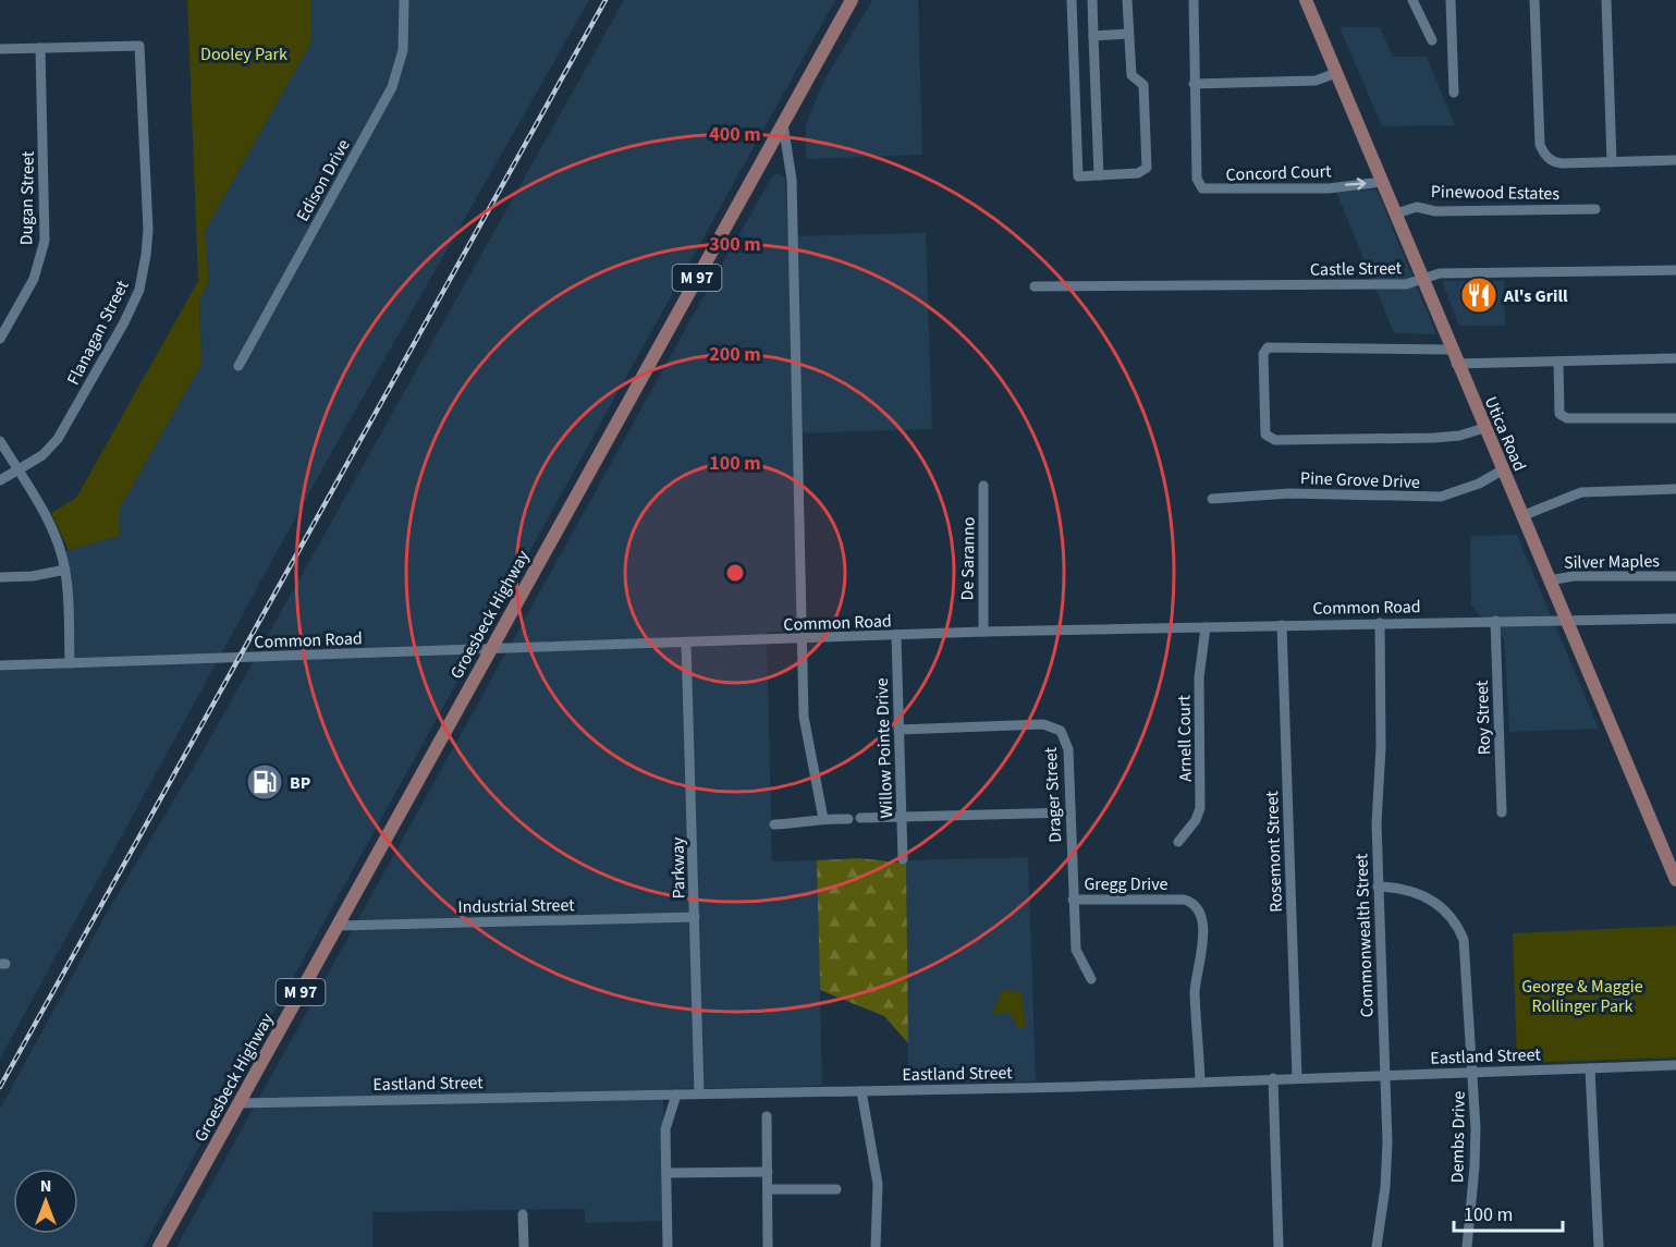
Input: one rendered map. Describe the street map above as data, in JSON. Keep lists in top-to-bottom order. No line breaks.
{"streets":{"main road":["M 97","Utica Road","Groesbeck Highway"],"street":["Concord Court","Edison Drive","Pinewood Estates","Dugan Street","Castle Street","Flanagan Street","Pine Grove Drive","De Saranno","Silver Maples","Common Road","Roy Street","Arnell Court","Willow Pointe Drive","Drager Street","Rosemont Street","Parkway","Gregg Drive","Industrial Street","Commonwealth Street","Eastland Street","Dembs Drive"]},"crossings":[["Concord Court","Utica Road"],["Pinewood Estates","Utica Road"],["Dugan Street","Flanagan Street"],["Castle Street","Utica Road"],["Utica Road","Pine Grove Drive"],["Utica Road","Silver Maples"],["Utica Road","Common Road"],["De Saranno","Common Road"],["Common Road","Groesbeck Highway"],["Common Road","Roy Street"],["Common Road","Arnell Court"],["Common Road","Willow Pointe Drive"],["Common Road","Rosemont Street"],["Common Road","Parkway"],["Common Road","Commonwealth Street"],["Groesbeck Highway","Industrial Street"],["Groesbeck Highway","Eastland Street"],["Willow Pointe Drive","Drager Street"],["Drager Street","Gregg Drive"],["Rosemont Street","Eastland Street"],["Parkway","Industrial Street"],["Parkway","Eastland Street"],["Gregg Drive","Eastland Street"],["Commonwealth Street","Eastland Street"],["Commonwealth Street","Dembs Drive"],["Eastland Street","Dembs Drive"]],"parks":["Dooley Park","George & Maggie Rollinger Park"],"places":{"restaurant":["Al's Grill"],"fuel station":["BP"]},"scale_bar":"100 m","north":"top","rings":["400 m","300 m","200 m","100 m"]}
